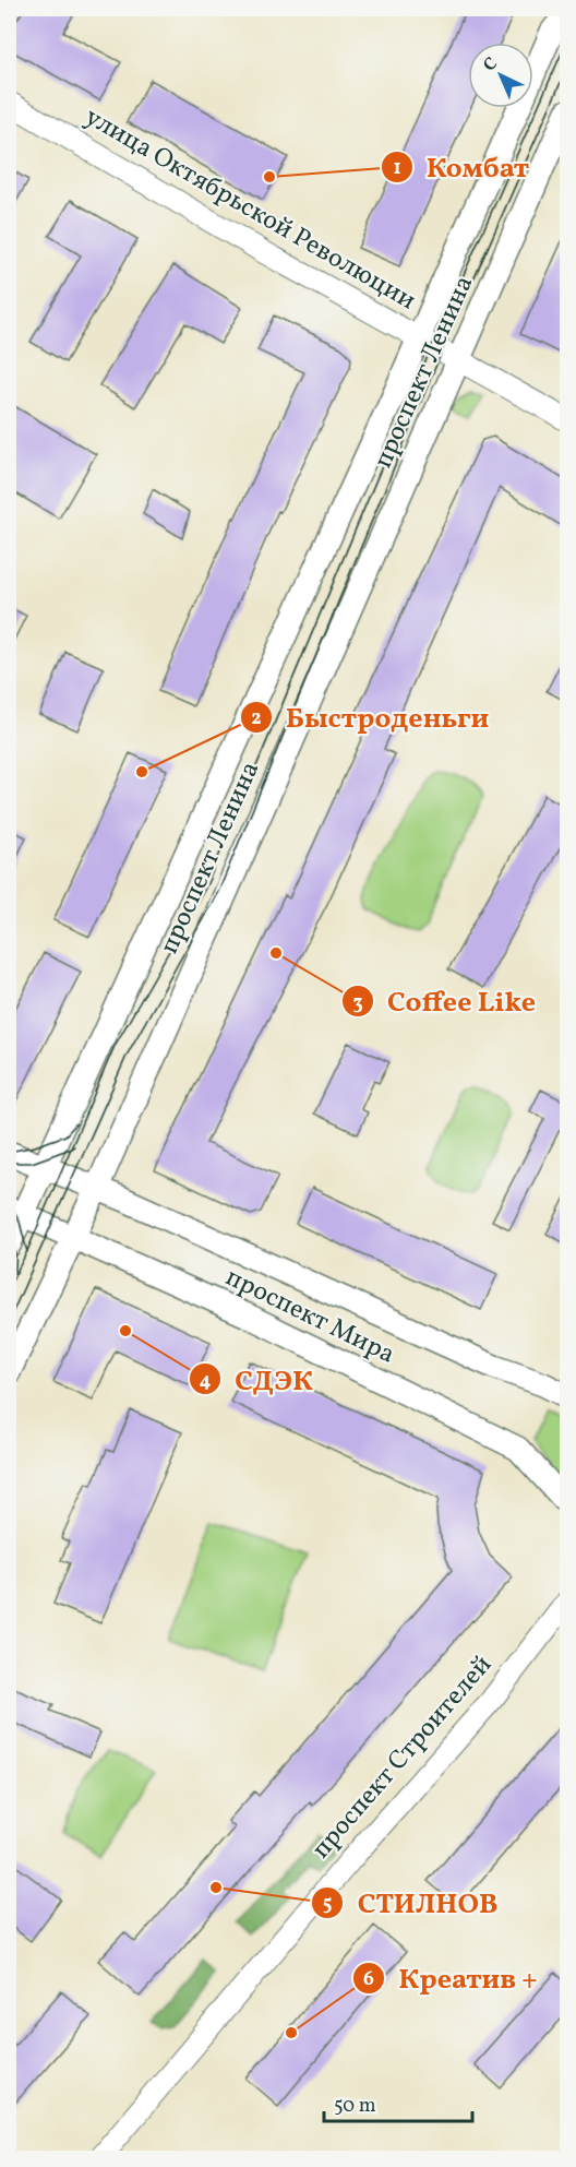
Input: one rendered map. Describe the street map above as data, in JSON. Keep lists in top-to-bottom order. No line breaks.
{"streets":{"main road":["проспект Ленина","проспект Мира"],"street":["улица Октябрьской Революции","проспект Строителей"]},"crossings":[["улица Октябрьской Революции","проспект Ленина"],["проспект Ленина","проспект Мира"]],"places":["Комбат","Быстроденьги","Coffee Like","СДЭК","СТИЛНОВ","Креатив +"],"scale_bar":"50 m","north":"top left"}
